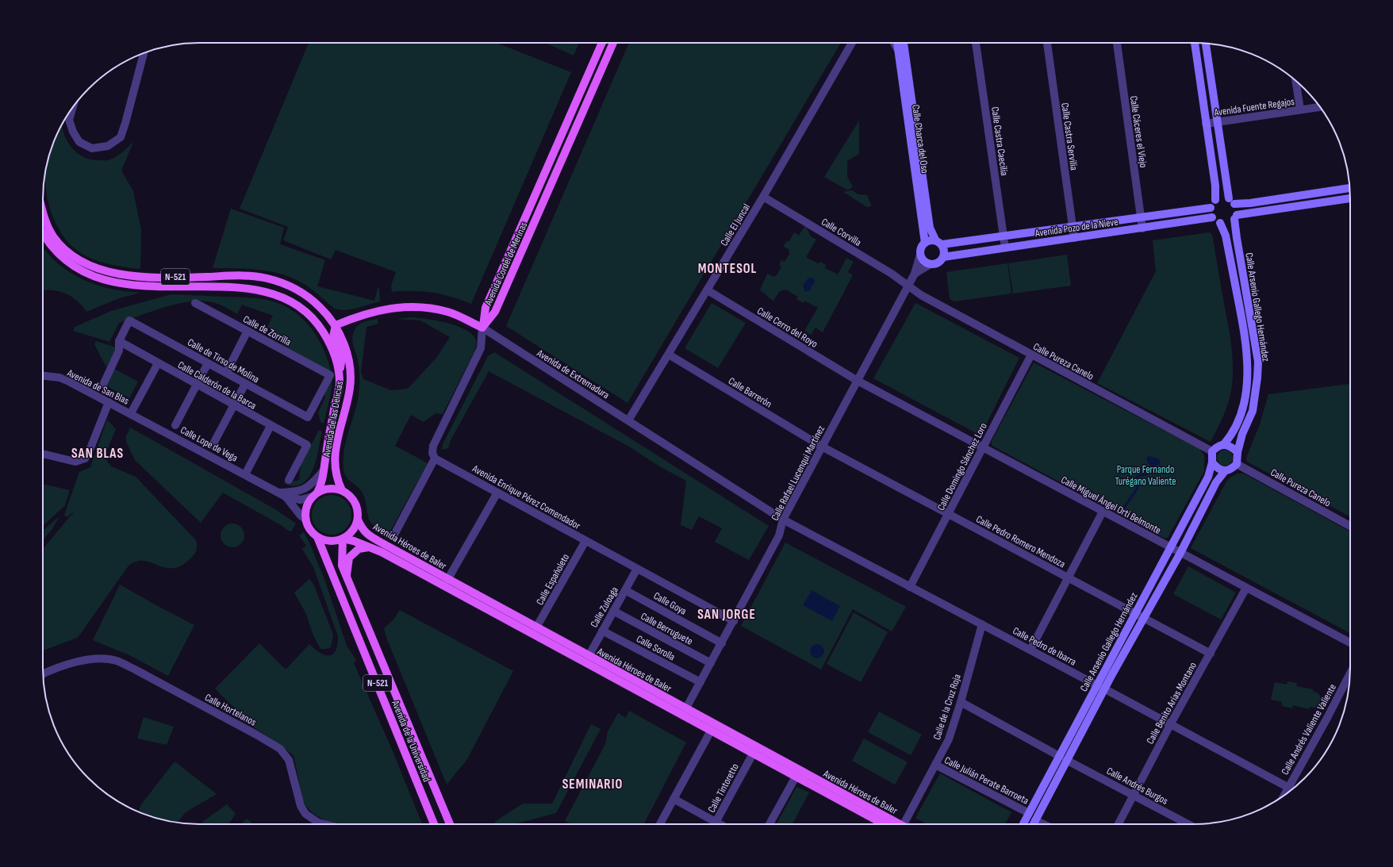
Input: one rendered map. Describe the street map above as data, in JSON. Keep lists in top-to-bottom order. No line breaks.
{"streets":{"main road":["Calle Charca del Oso","Avenida Pozo de la Nieve","Avenida Cordel de Merinas","N-521","Calle Arsenio Gallego Hernández","Avenida de Extremadura","Avenida de las Delicias","Avenida Héroes de Baler","Avenida de la Universidad"],"street":["Avenida Fuente Regajos","Calle Cáceres el Viejo","Calle Castra Servilia","Calle Castra Caecilia","Calle El Juncal","Calle Corvilla","Calle Cerro del Royo","Calle de Zorrilla","Calle de Tirso de Molina","Calle Pureza Canelo","Calle Calderón de la Barca","Avenida de San Blas","Calle Barrerón","Calle Lope de Vega","Calle Domingo Sánchez Loro","Calle Rafael Lucenqui Martínez","Avenida Enrique Pérez Comendador","Calle Miguel Ángel Orti Belmonte","Calle Pedro Romero Mendoza","Calle Españoleto","Calle Goya","Calle Zuloaga","Calle Berruguete","Calle Pedro de Ibarra","Calle Sorolla","Calle Benito Arias Montano","Calle de la Cruz Roja","Calle Hortelanos","Calle Andrés Valiente Valiente","Calle Julián Perate Barroeta","Calle Andrés Burgos","Calle Tintoretto"]},"crossings":[["Calle Cáceres el Viejo","Avenida Pozo de la Nieve"],["Calle Castra Servilia","Avenida Pozo de la Nieve"],["Calle Charca del Oso","Avenida Pozo de la Nieve"],["Calle Charca del Oso","Calle Rafael Lucenqui Martínez"],["Calle Castra Caecilia","Avenida Pozo de la Nieve"],["Calle El Juncal","Calle Corvilla"],["Calle El Juncal","Calle Cerro del Royo"],["Calle El Juncal","Avenida de Extremadura"],["Calle El Juncal","Calle Barrerón"],["Avenida Pozo de la Nieve","Calle Arsenio Gallego Hernández"],["Avenida Pozo de la Nieve","Calle Rafael Lucenqui Martínez"],["Calle Corvilla","Calle Pureza Canelo"],["Calle Corvilla","Calle Rafael Lucenqui Martínez"],["Avenida Cordel de Merinas","Avenida de Extremadura"],["Calle Arsenio Gallego Hernández","Calle Pureza Canelo"],["Calle Arsenio Gallego Hernández","Calle Miguel Ángel Orti Belmonte"],["Calle Arsenio Gallego Hernández","Calle Pedro Romero Mendoza"],["Calle Arsenio Gallego Hernández","Calle Pedro de Ibarra"],["Calle Arsenio Gallego Hernández","Calle Julián Perate Barroeta"],["Calle Arsenio Gallego Hernández","Calle Andrés Burgos"],["Calle Cerro del Royo","Calle Rafael Lucenqui Martínez"],["Calle Cerro del Royo","Calle Miguel Ángel Orti Belmonte"],["Calle de Zorrilla","Calle de Tirso de Molina"],["Calle de Tirso de Molina","Calle Calderón de la Barca"],["Calle Pureza Canelo","Calle Domingo Sánchez Loro"],["Calle Pureza Canelo","Calle Rafael Lucenqui Martínez"],["Avenida de Extremadura","Avenida de las Delicias"],["Avenida de Extremadura","Calle Rafael Lucenqui Martínez"],["Avenida de Extremadura","Calle Pedro de Ibarra"],["Avenida de San Blas","Calle Lope de Vega"],["Calle Barrerón","Calle Rafael Lucenqui Martínez"],["Calle Barrerón","Calle Pedro Romero Mendoza"],["Avenida de las Delicias","Calle Lope de Vega"],["Avenida de las Delicias","Avenida Héroes de Baler"],["Avenida de las Delicias","Avenida de la Universidad"],["Calle Lope de Vega","Avenida Héroes de Baler"],["Calle Lope de Vega","Avenida de la Universidad"],["Calle Domingo Sánchez Loro","Calle Miguel Ángel Orti Belmonte"],["Calle Domingo Sánchez Loro","Calle Pedro Romero Mendoza"],["Calle Domingo Sánchez Loro","Calle Pedro de Ibarra"],["Calle Rafael Lucenqui Martínez","Avenida Enrique Pérez Comendador"],["Calle Rafael Lucenqui Martínez","Calle Miguel Ángel Orti Belmonte"],["Calle Rafael Lucenqui Martínez","Calle Pedro Romero Mendoza"],["Calle Rafael Lucenqui Martínez","Avenida Héroes de Baler"],["Calle Rafael Lucenqui Martínez","Calle Goya"],["Calle Rafael Lucenqui Martínez","Calle Berruguete"],["Calle Rafael Lucenqui Martínez","Calle Pedro de Ibarra"],["Calle Rafael Lucenqui Martínez","Calle Sorolla"],["Avenida Enrique Pérez Comendador","Calle Españoleto"],["Avenida Enrique Pérez Comendador","Calle Zuloaga"],["Calle Miguel Ángel Orti Belmonte","Calle Benito Arias Montano"],["Calle Pedro Romero Mendoza","Calle Benito Arias Montano"],["Avenida Héroes de Baler","Calle Españoleto"],["Avenida Héroes de Baler","Calle Zuloaga"],["Avenida Héroes de Baler","Avenida de la Universidad"],["Avenida Héroes de Baler","Calle Tintoretto"],["Calle Goya","Calle Zuloaga"],["Calle Zuloaga","Calle Berruguete"],["Calle Zuloaga","Calle Sorolla"],["Calle Pedro de Ibarra","Calle Benito Arias Montano"],["Calle Pedro de Ibarra","Calle de la Cruz Roja"],["Calle Pedro de Ibarra","Calle Andrés Valiente Valiente"],["Calle Benito Arias Montano","Calle Andrés Burgos"],["Calle de la Cruz Roja","Calle Julián Perate Barroeta"]],"districts":["MONTESOL","SAN BLAS","SAN JORGE","SEMINARIO"],"parks":["Parque Fernando Turégano Valiente"]}
